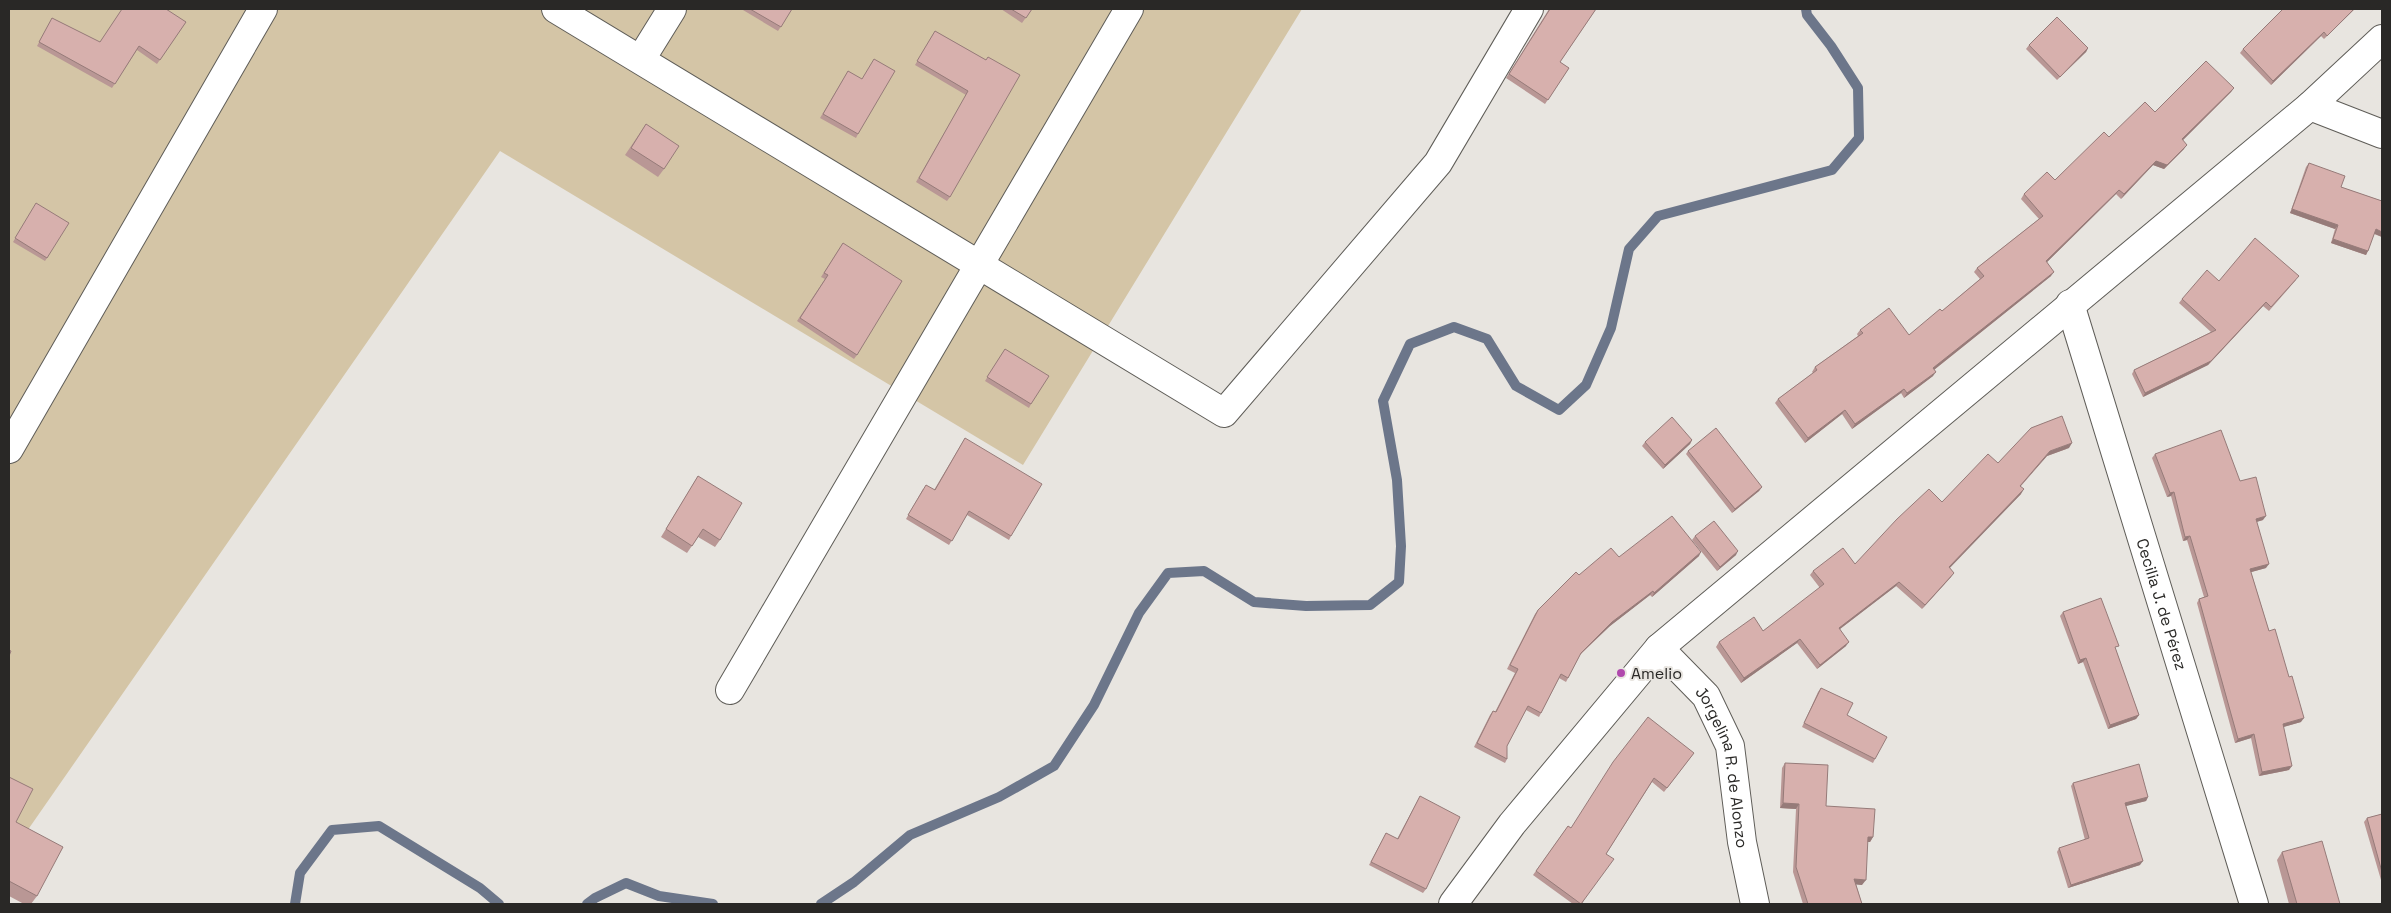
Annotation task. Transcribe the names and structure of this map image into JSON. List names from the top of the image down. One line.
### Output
{"streets":{"street":["Cecilia J. de Pérez","Jorgelina R. de Alonzo"]},"places":["Amelio"]}
